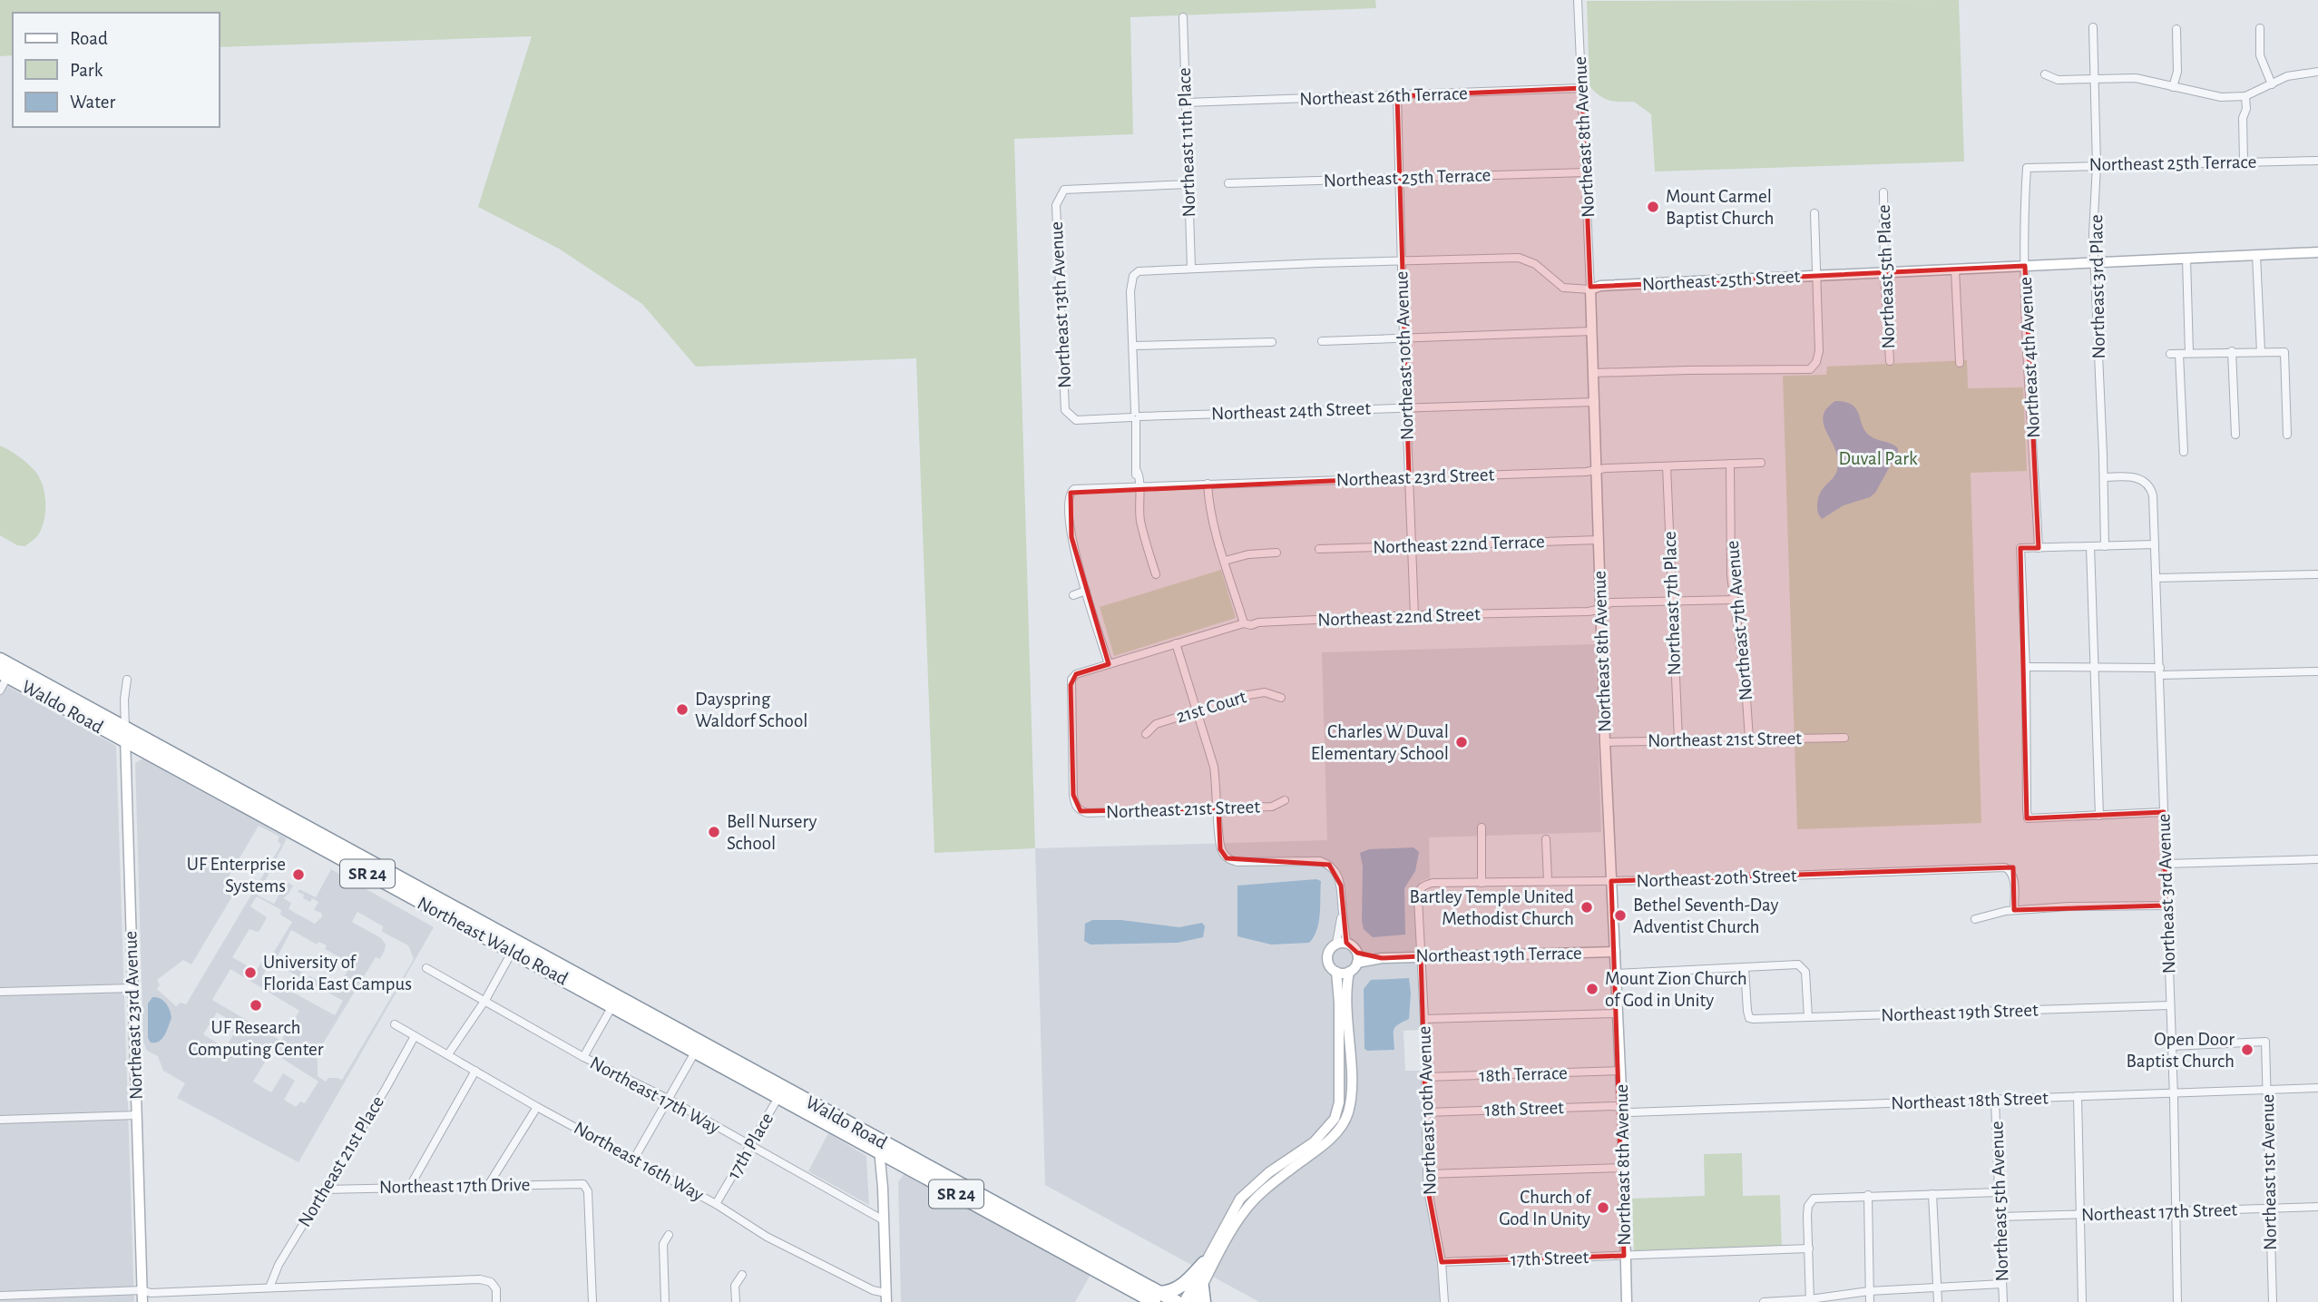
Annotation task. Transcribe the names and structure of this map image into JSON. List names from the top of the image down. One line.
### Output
{"streets":{"highway":["Waldo Road","SR 24","Northeast Waldo Road"],"street":["Northeast 26th Terrace","Northeast 8th Avenue","Northeast 11th Place","Northeast 25th Terrace","Northeast 5th Place","Northeast 25th Street","Northeast 3rd Place","Northeast 13th Avenue","Northeast 10th Avenue","Northeast 4th Avenue","Northeast 24th Street","Northeast 23rd Street","Northeast 22nd Terrace","Northeast 7th Place","Northeast 22nd Street","Northeast 7th Avenue","21st Court","Northeast 21st Street","Northeast 20th Street","Northeast 3rd Avenue","Northeast 19th Terrace","Northeast 19th Street","Northeast 23rd Avenue","18th Terrace","Northeast 17th Way","Northeast 18th Street","18th Street","17th Place","Northeast 21st Place","Northeast 16th Way","Northeast 1st Avenue","Northeast 17th Drive","Northeast 5th Avenue","Northeast 17th Street","17th Street"]},"crossings":[["Northeast 26th Terrace","Northeast 8th Avenue"],["Northeast 26th Terrace","Northeast 11th Place"],["Northeast 26th Terrace","Northeast 10th Avenue"],["Northeast 8th Avenue","Northeast 25th Terrace"],["Northeast 8th Avenue","Northeast 25th Street"],["Northeast 8th Avenue","Northeast 24th Street"],["Northeast 8th Avenue","Northeast 23rd Street"],["Northeast 8th Avenue","Northeast 22nd Terrace"],["Northeast 8th Avenue","Northeast 22nd Street"],["Northeast 8th Avenue","Northeast 21st Street"],["Northeast 8th Avenue","Northeast 20th Street"],["Northeast 8th Avenue","Northeast 19th Terrace"],["Northeast 8th Avenue","18th Terrace"],["Northeast 8th Avenue","Northeast 18th Street"],["Northeast 8th Avenue","18th Street"],["Northeast 8th Avenue","17th Street"],["Northeast 11th Place","Northeast 25th Street"],["Northeast 11th Place","Northeast 13th Avenue"],["Northeast 25th Terrace","Northeast 3rd Place"],["Northeast 25th Terrace","Northeast 10th Avenue"],["Northeast 25th Terrace","Northeast 4th Avenue"],["Northeast 5th Place","Northeast 25th Street"],["Northeast 25th Street","Northeast 3rd Place"],["Northeast 25th Street","Northeast 10th Avenue"],["Northeast 25th Street","Northeast 4th Avenue"],["Northeast 3rd Place","Northeast 3rd Avenue"],["Northeast 13th Avenue","Northeast 24th Street"],["Northeast 10th Avenue","Northeast 24th Street"],["Northeast 10th Avenue","Northeast 23rd Street"],["Northeast 10th Avenue","Northeast 22nd Terrace"],["Northeast 10th Avenue","Northeast 22nd Street"],["Northeast 10th Avenue","Northeast 20th Street"],["Northeast 10th Avenue","Northeast 19th Terrace"],["Northeast 10th Avenue","18th Terrace"],["Northeast 10th Avenue","18th Street"],["Northeast 10th Avenue","17th Street"],["Northeast 23rd Street","Northeast 7th Place"],["Northeast 23rd Street","Northeast 7th Avenue"],["Northeast 7th Place","Northeast 22nd Street"],["Northeast 7th Place","Northeast 21st Street"],["Northeast 22nd Street","Northeast 7th Avenue"],["Northeast 22nd Street","Northeast 21st Street"],["Northeast 7th Avenue","Northeast 21st Street"],["Waldo Road","Northeast Waldo Road"],["Waldo Road","Northeast 23rd Avenue"],["Waldo Road","17th Place"],["Northeast 3rd Avenue","Northeast 19th Street"],["Northeast 3rd Avenue","Northeast 18th Street"],["Northeast 3rd Avenue","Northeast 1st Avenue"],["Northeast 3rd Avenue","Northeast 17th Street"],["Northeast Waldo Road","Northeast 23rd Avenue"],["Northeast 17th Way","17th Place"],["Northeast 18th Street","18th Street"],["Northeast 18th Street","Northeast 1st Avenue"],["Northeast 18th Street","Northeast 5th Avenue"],["17th Place","Northeast 16th Way"],["Northeast 21st Place","Northeast 16th Way"],["Northeast 21st Place","Northeast 17th Drive"],["Northeast 1st Avenue","Northeast 17th Street"],["Northeast 5th Avenue","Northeast 17th Street"]],"parks":["Duval Park"],"places":["Mount Carmel Baptist Church","Dayspring Waldorf School","Charles W Duval Elementary School","Bell Nursery School","UF Enterprise Systems","Bartley Temple United Methodist Church","Bethel Seventh-Day Adventist Church","University of Florida East Campus","Mount Zion Church of God in Unity","UF Research Computing Center","Open Door Baptist Church","Church of God In Unity"],"legend":["Road","Park","Water"]}
